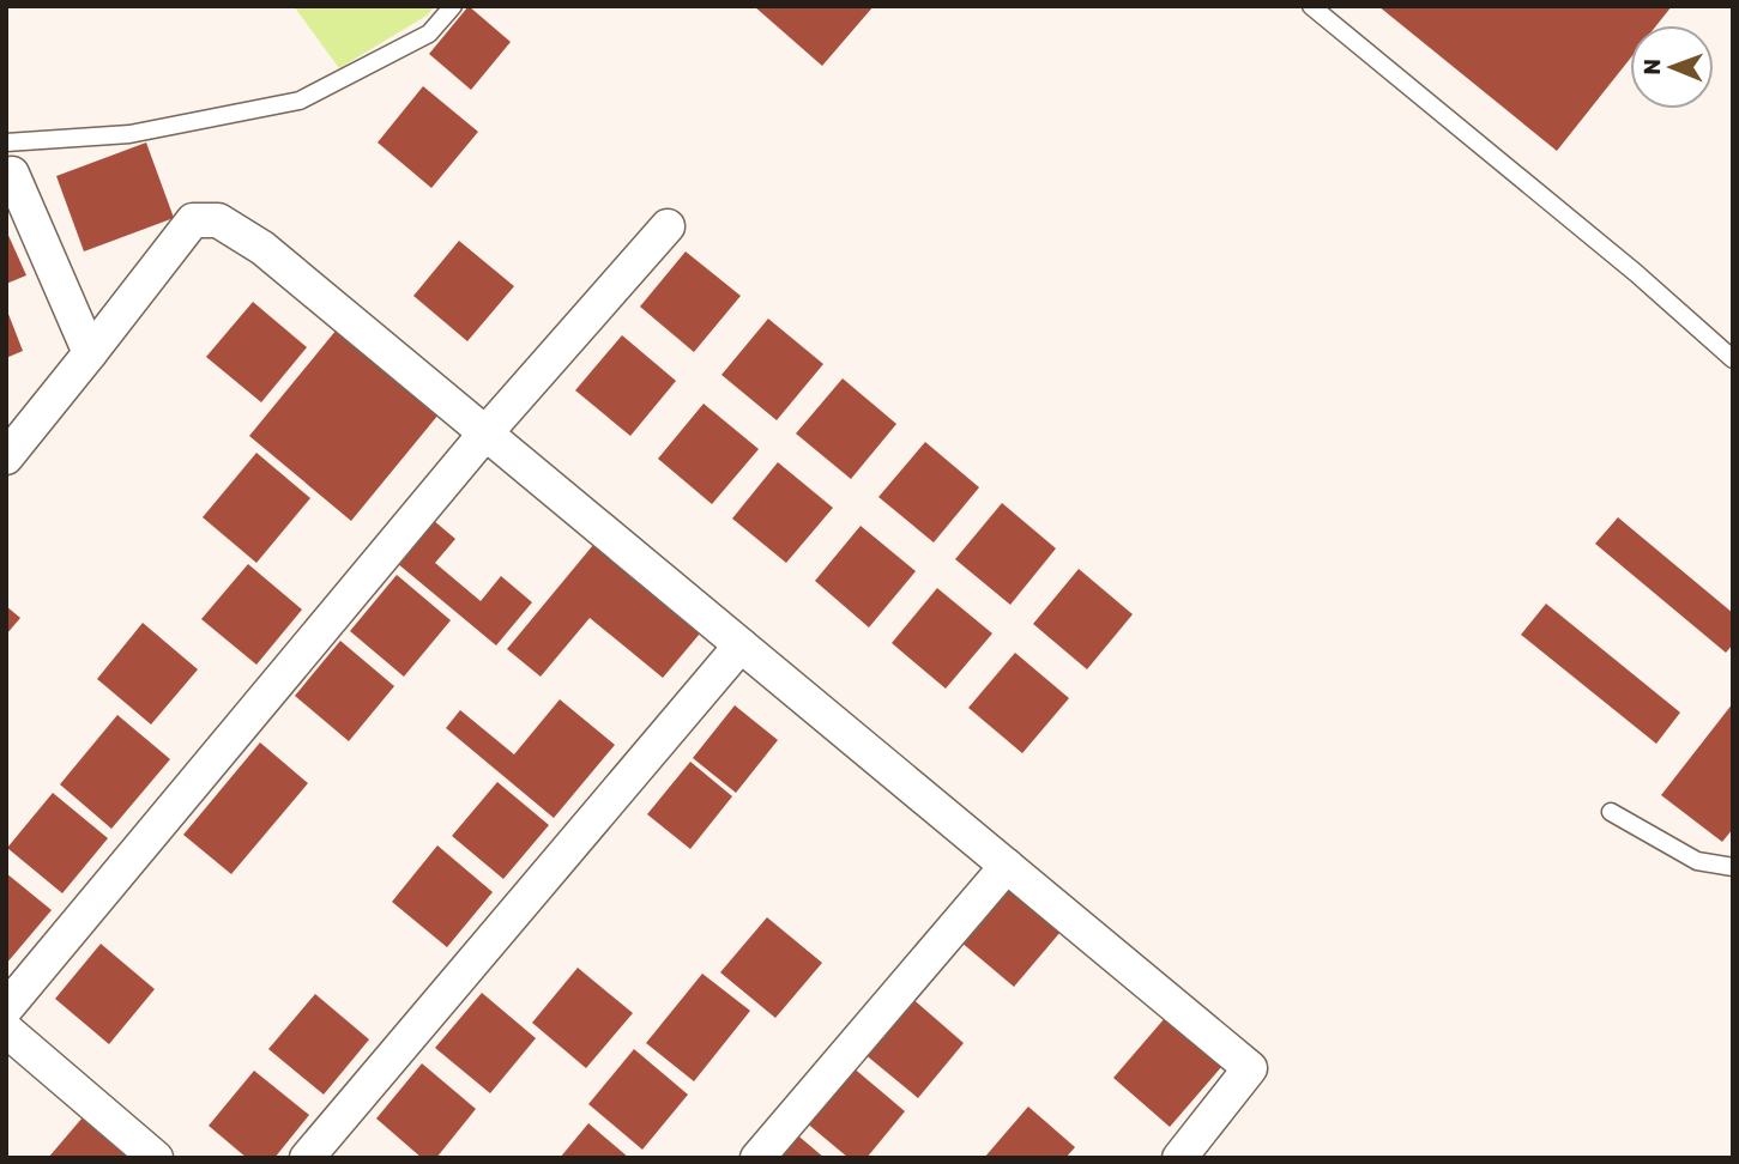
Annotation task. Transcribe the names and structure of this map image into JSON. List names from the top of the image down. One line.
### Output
{"north":"left"}
